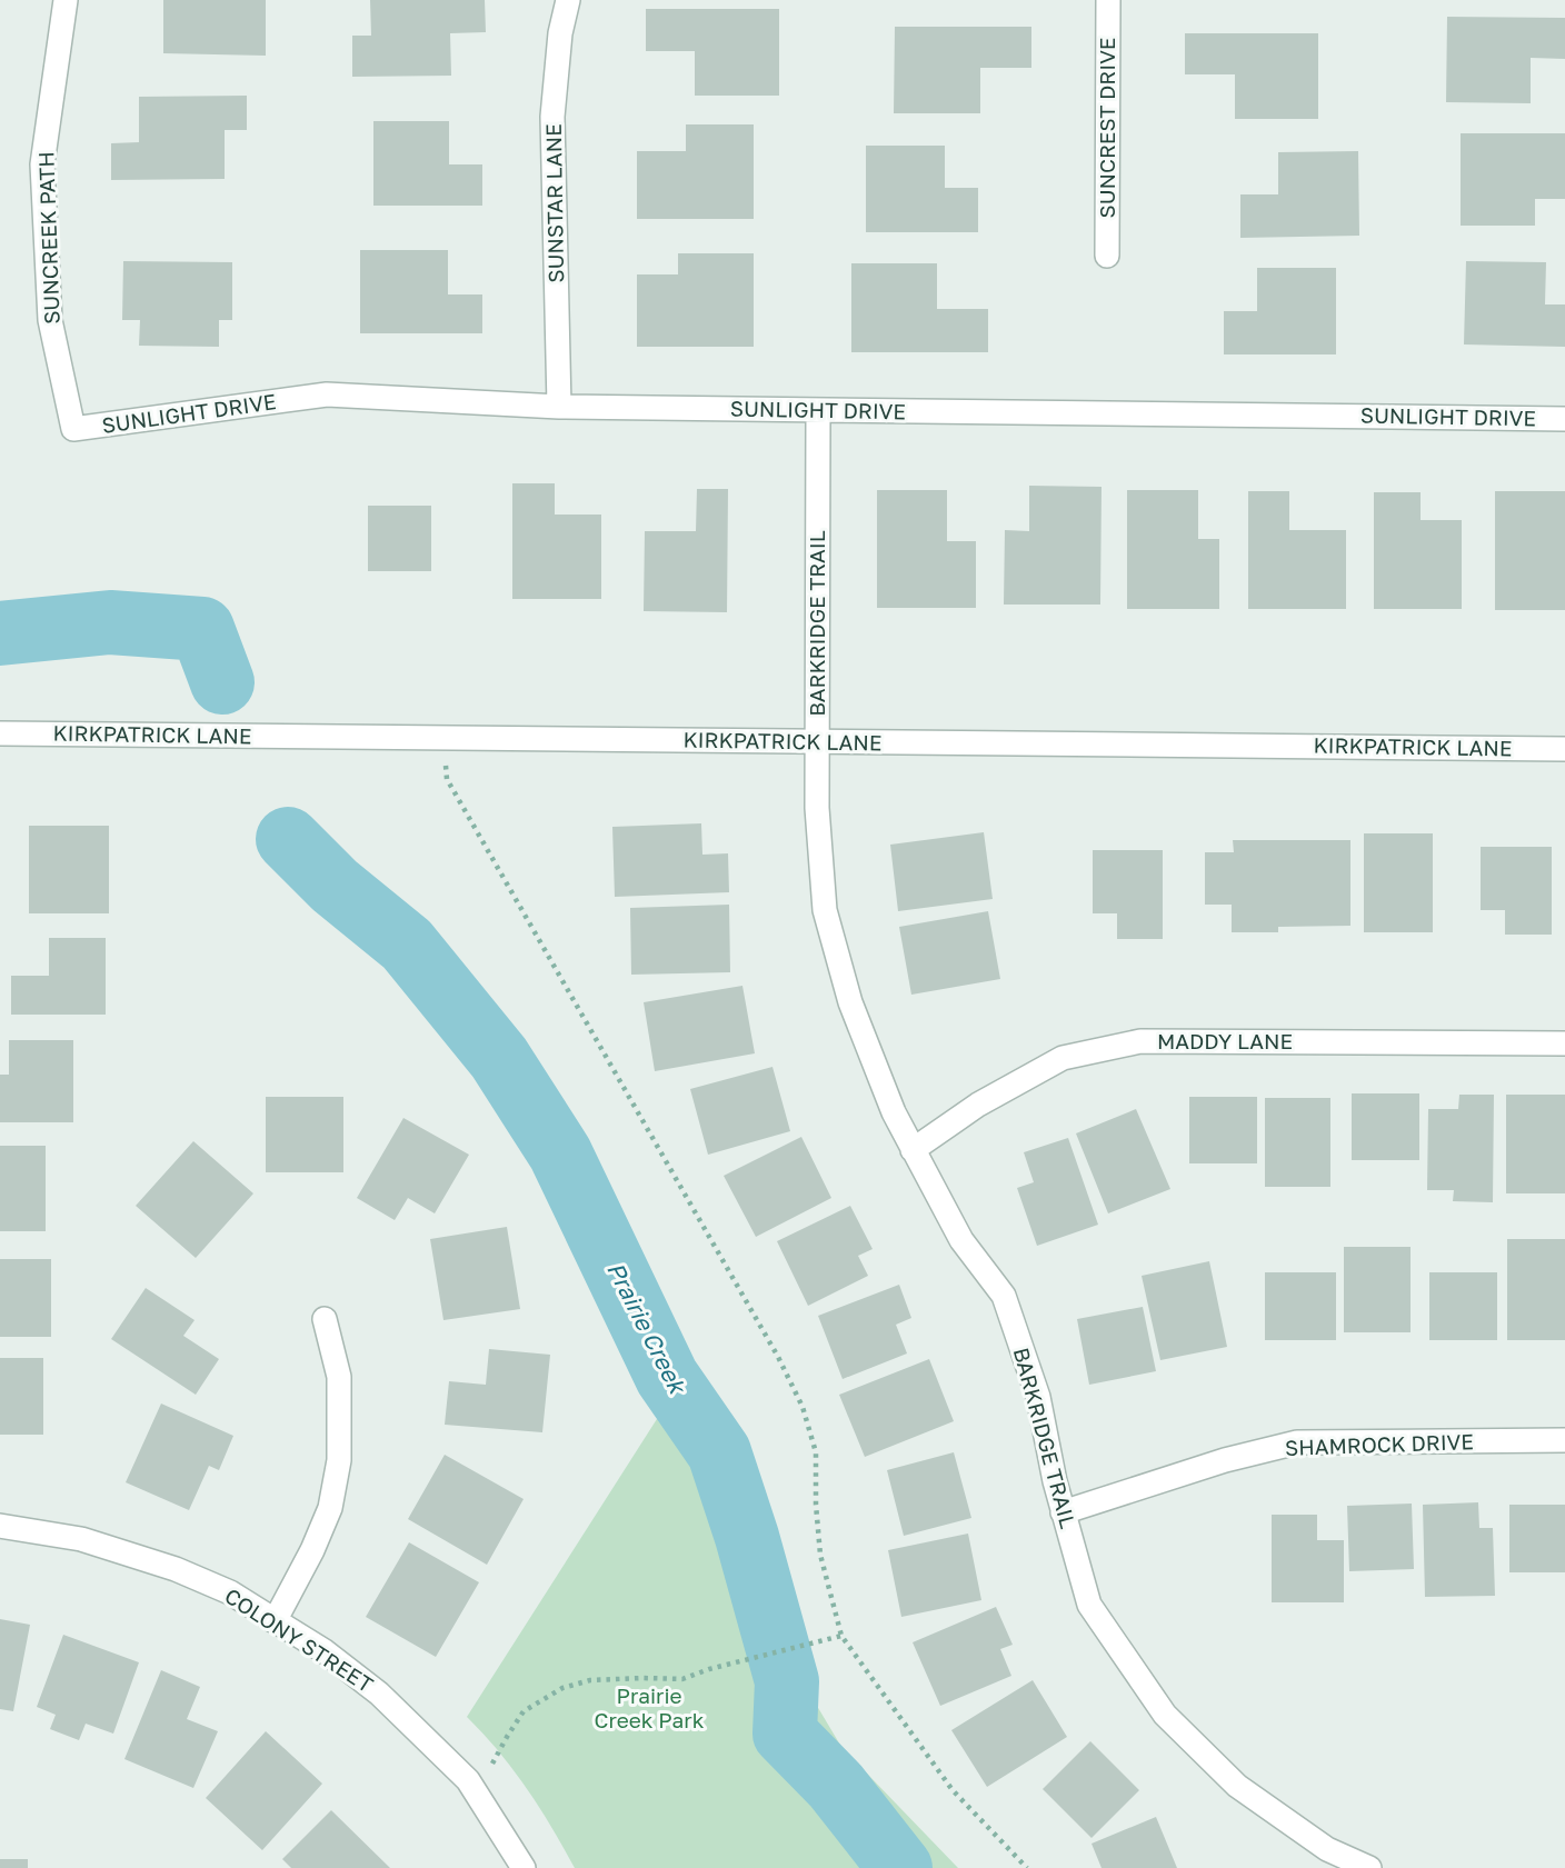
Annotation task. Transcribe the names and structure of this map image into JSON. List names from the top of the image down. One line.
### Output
{"streets":{"street":["SUNCREST DRIVE","SUNSTAR LANE","SUNCREEK PATH","SUNLIGHT DRIVE","BARKRIDGE TRAIL","KIRKPATRICK LANE","MADDY LANE","SHAMROCK DRIVE","COLONY STREET"]},"crossings":[["SUNSTAR LANE","SUNLIGHT DRIVE"],["SUNCREEK PATH","SUNLIGHT DRIVE"],["SUNLIGHT DRIVE","BARKRIDGE TRAIL"],["BARKRIDGE TRAIL","KIRKPATRICK LANE"],["BARKRIDGE TRAIL","MADDY LANE"],["BARKRIDGE TRAIL","SHAMROCK DRIVE"]],"water":["Prairie Creek"],"parks":["Prairie Creek Park"]}
